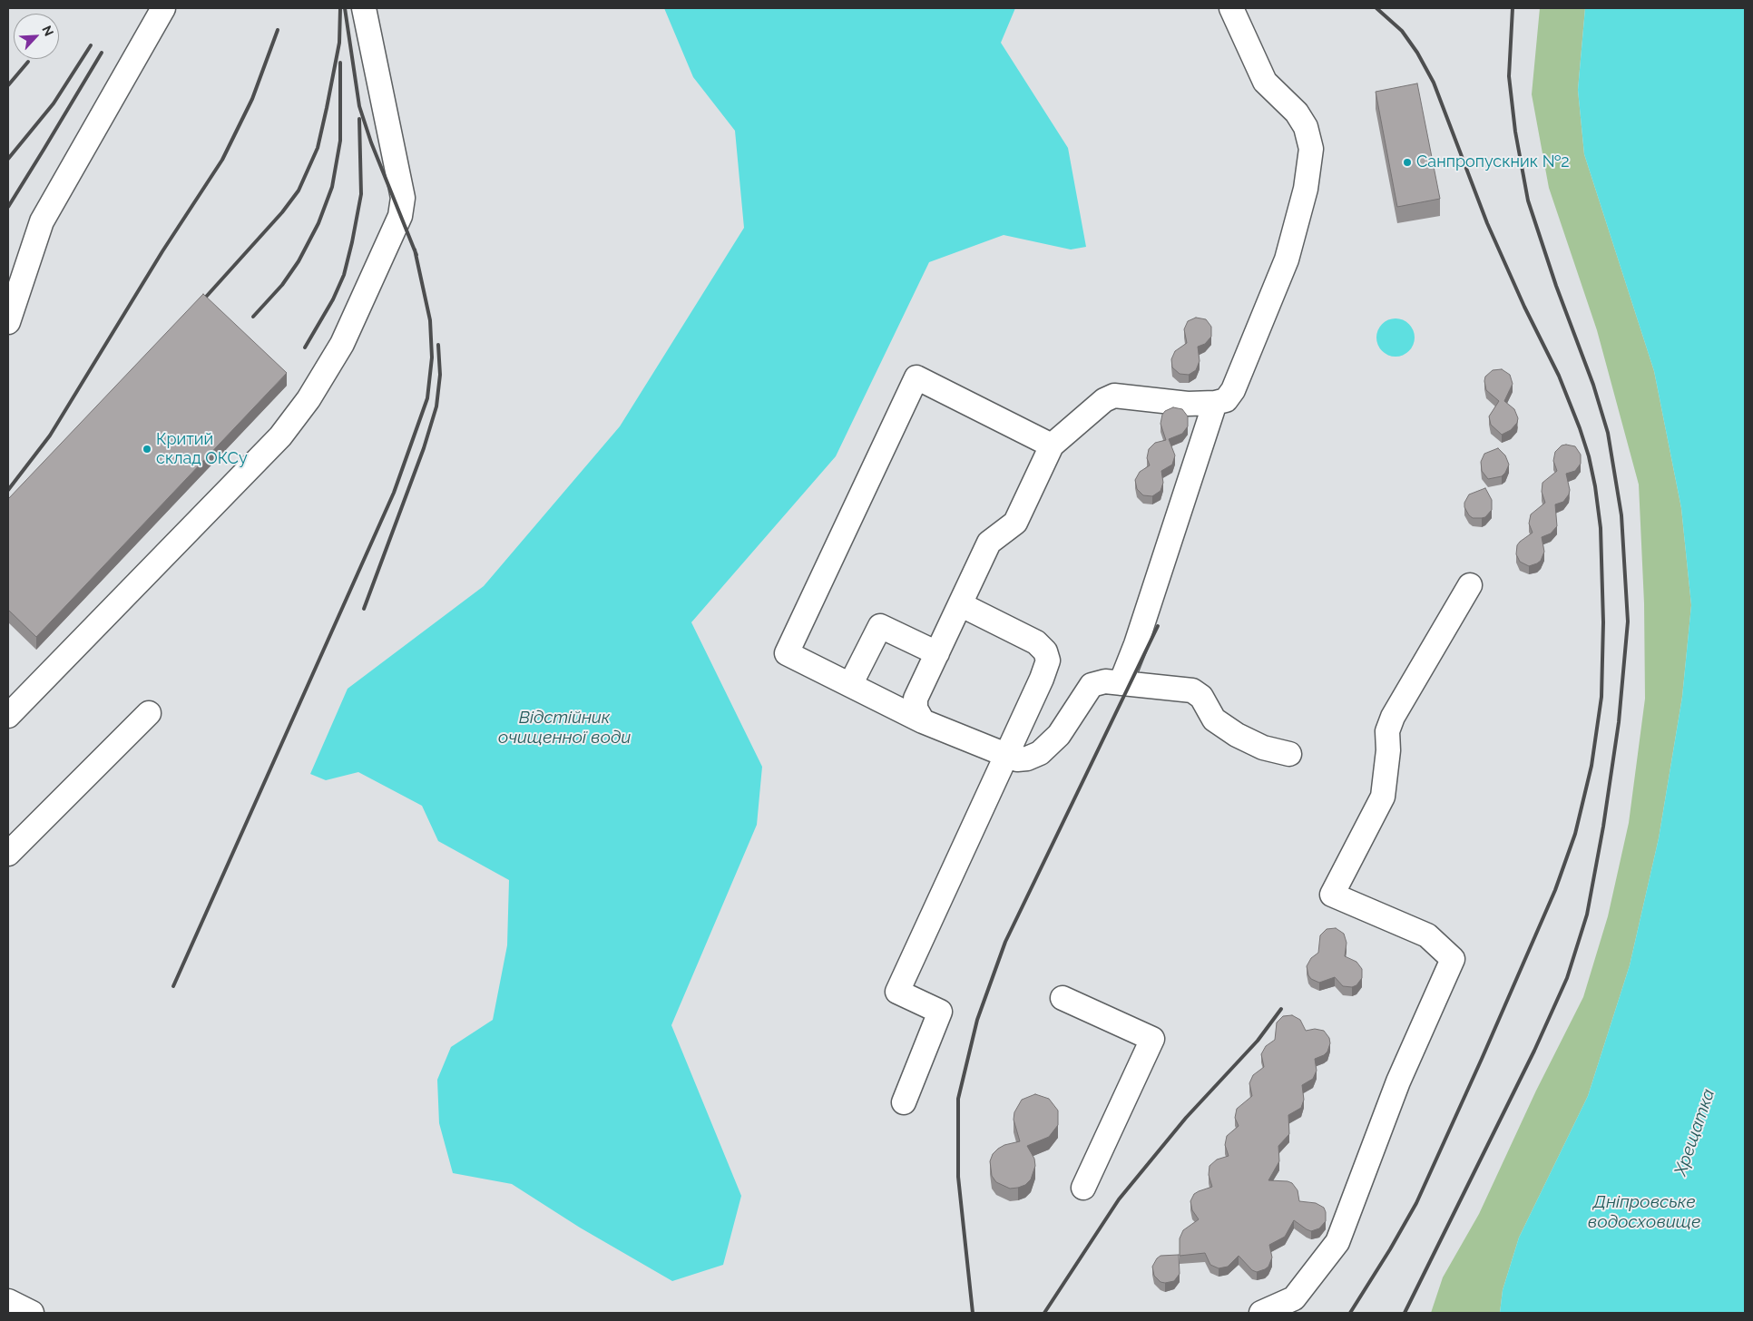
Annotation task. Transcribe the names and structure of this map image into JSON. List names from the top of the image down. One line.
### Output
{"water":["Відстійник очищенної води","Хрещатка","Дніпровське водосховище"],"places":["Санпропускник №2","Критий склад ОКСу"],"north":"top right"}
